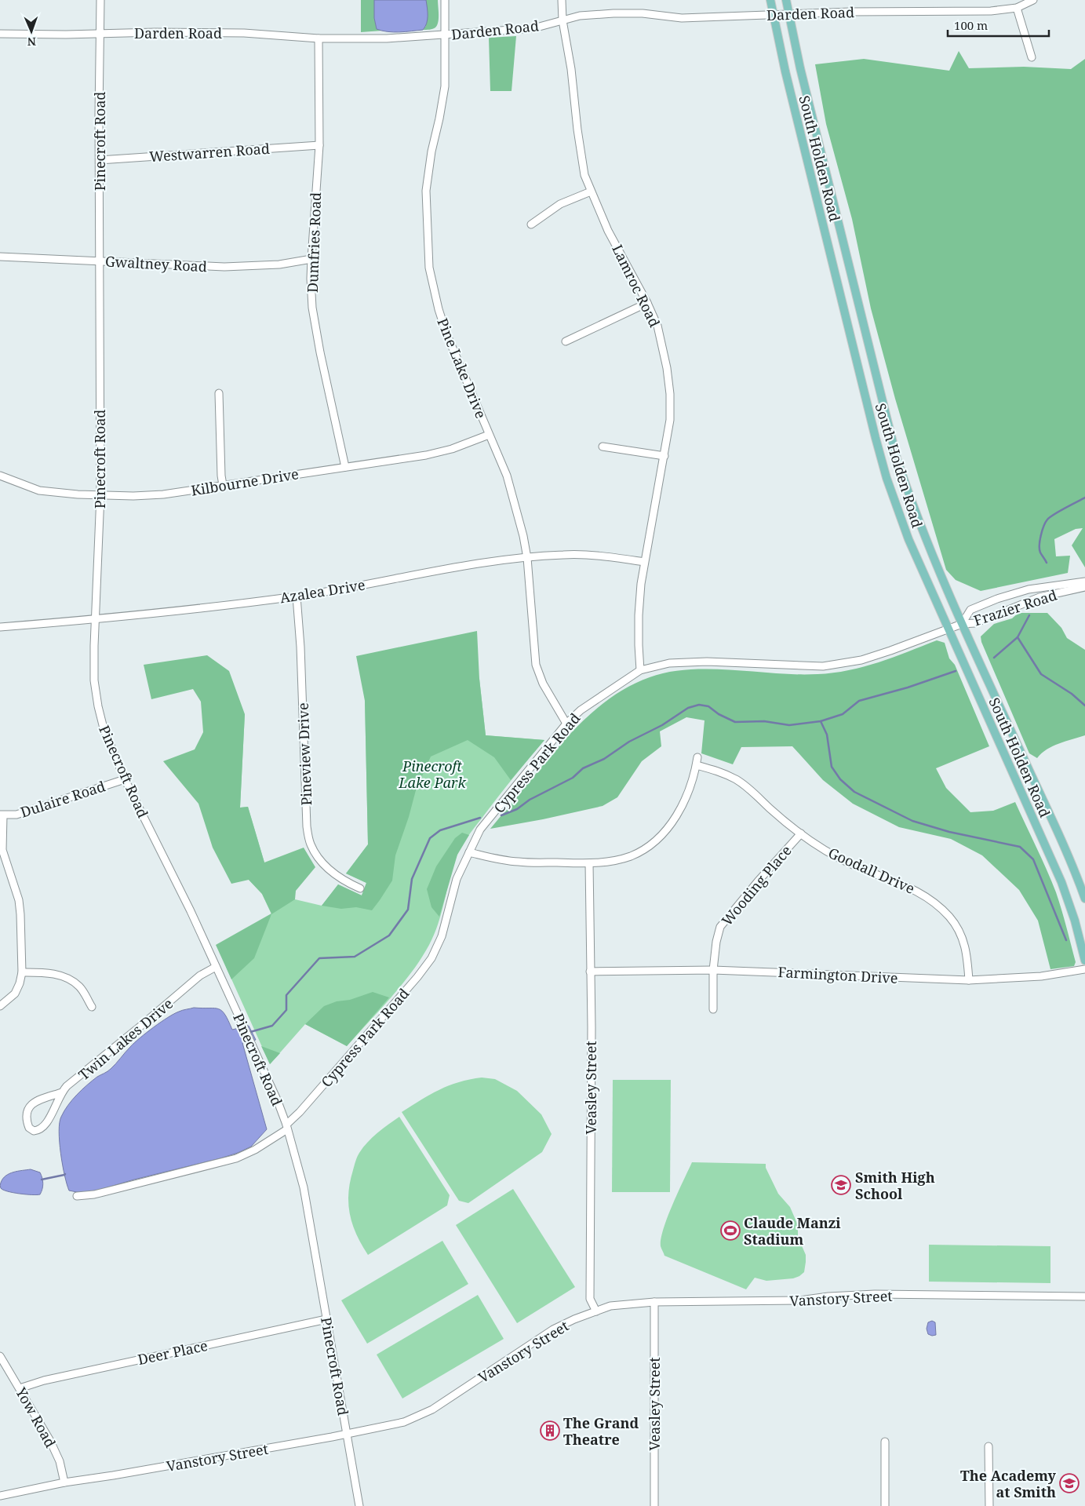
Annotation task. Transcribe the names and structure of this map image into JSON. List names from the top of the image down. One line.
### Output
{"streets":{"main road":["South Holden Road"],"street":["Darden Road","Pinecroft Road","Westwarren Road","Dumfries Road","Gwaltney Road","Lamroc Road","Pine Lake Drive","Kilbourne Drive","Azalea Drive","Frazier Road","Pineview Drive","Cypress Park Road","Dulaire Road","Goodall Drive","Wooding Place","Farmington Drive","Twin Lakes Drive","Veasley Street","Vanstory Street","Deer Place","Yow Road"]},"crossings":[["Darden Road","Pinecroft Road"],["Darden Road","South Holden Road"],["Darden Road","Dumfries Road"],["Darden Road","Lamroc Road"],["Darden Road","Pine Lake Drive"],["Pinecroft Road","Westwarren Road"],["Pinecroft Road","Gwaltney Road"],["Pinecroft Road","Kilbourne Drive"],["Pinecroft Road","Azalea Drive"],["Pinecroft Road","Cypress Park Road"],["Pinecroft Road","Dulaire Road"],["Pinecroft Road","Twin Lakes Drive"],["Pinecroft Road","Vanstory Street"],["Pinecroft Road","Deer Place"],["Westwarren Road","Dumfries Road"],["South Holden Road","Frazier Road"],["South Holden Road","Cypress Park Road"],["Dumfries Road","Gwaltney Road"],["Dumfries Road","Kilbourne Drive"],["Lamroc Road","Azalea Drive"],["Lamroc Road","Cypress Park Road"],["Pine Lake Drive","Kilbourne Drive"],["Pine Lake Drive","Azalea Drive"],["Pine Lake Drive","Cypress Park Road"],["Azalea Drive","Pineview Drive"],["Frazier Road","Cypress Park Road"],["Goodall Drive","Wooding Place"],["Goodall Drive","Farmington Drive"],["Wooding Place","Farmington Drive"],["Farmington Drive","Veasley Street"],["Veasley Street","Vanstory Street"],["Vanstory Street","Yow Road"],["Deer Place","Yow Road"]],"parks":["Pinecroft Lake Park"],"places":{"school or university":["Smith High School","The Academy at Smith"],"sports":["Claude Manzi Stadium"],"building":["The Grand Theatre"]},"scale_bar":"100 m","north":"bottom"}
